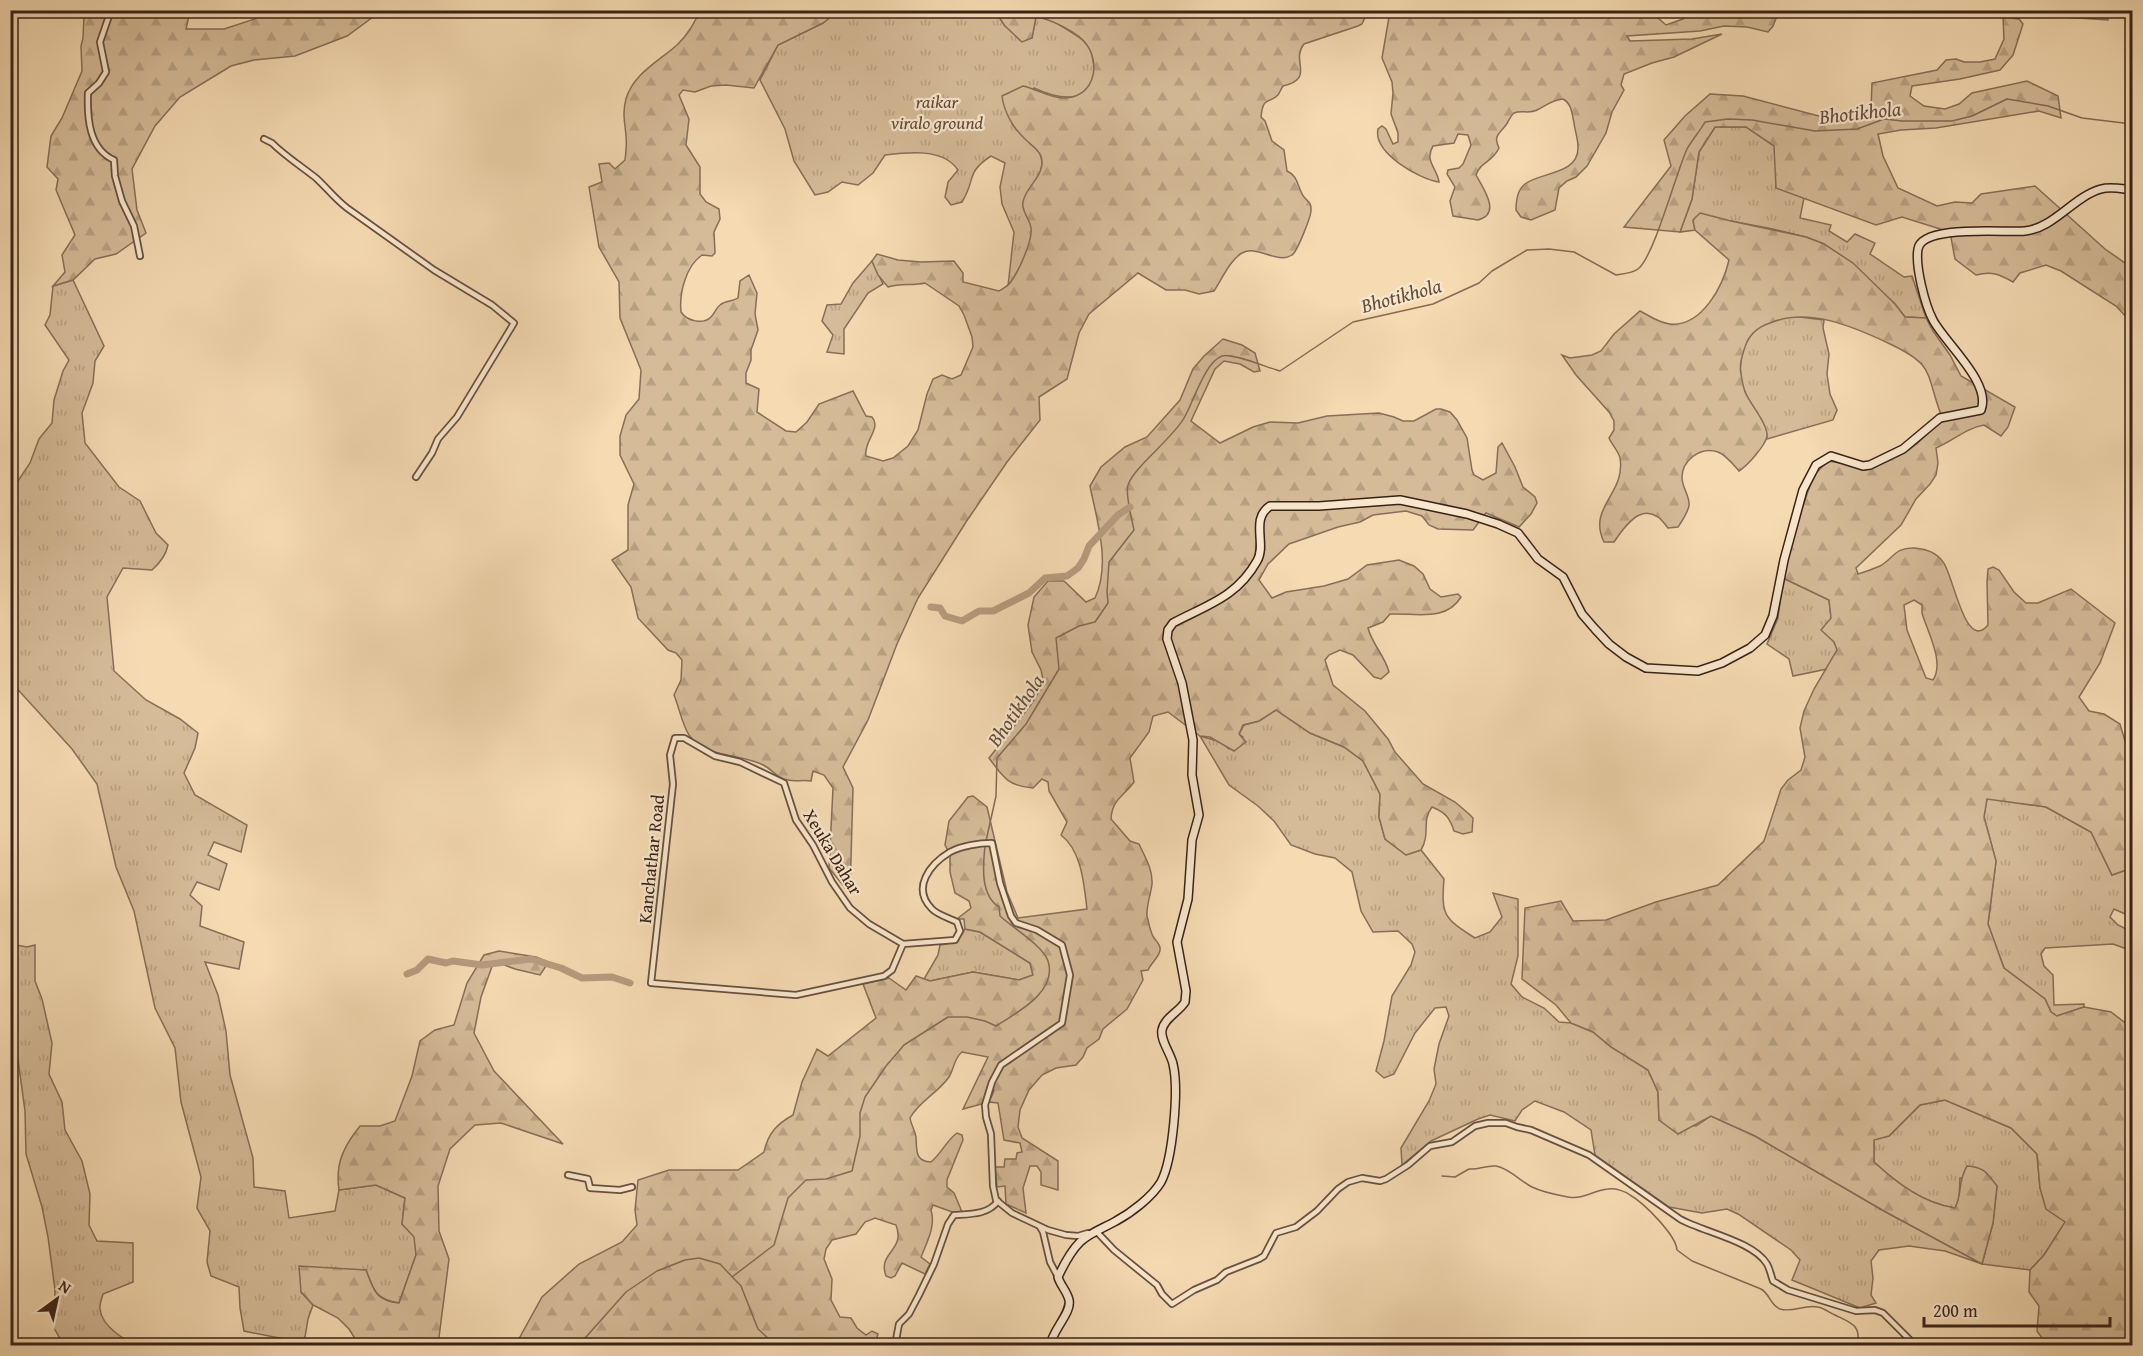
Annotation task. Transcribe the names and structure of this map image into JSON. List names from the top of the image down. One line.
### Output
{"streets":{"street":["Xeuka Dahar","Kanchathar Road"]},"crossings":[["Xeuka Dahar","Kanchathar Road"]],"water":["Bhotikhola"],"parks":["raikar viralo ground"],"scale_bar":"200 m","north":"top right"}
